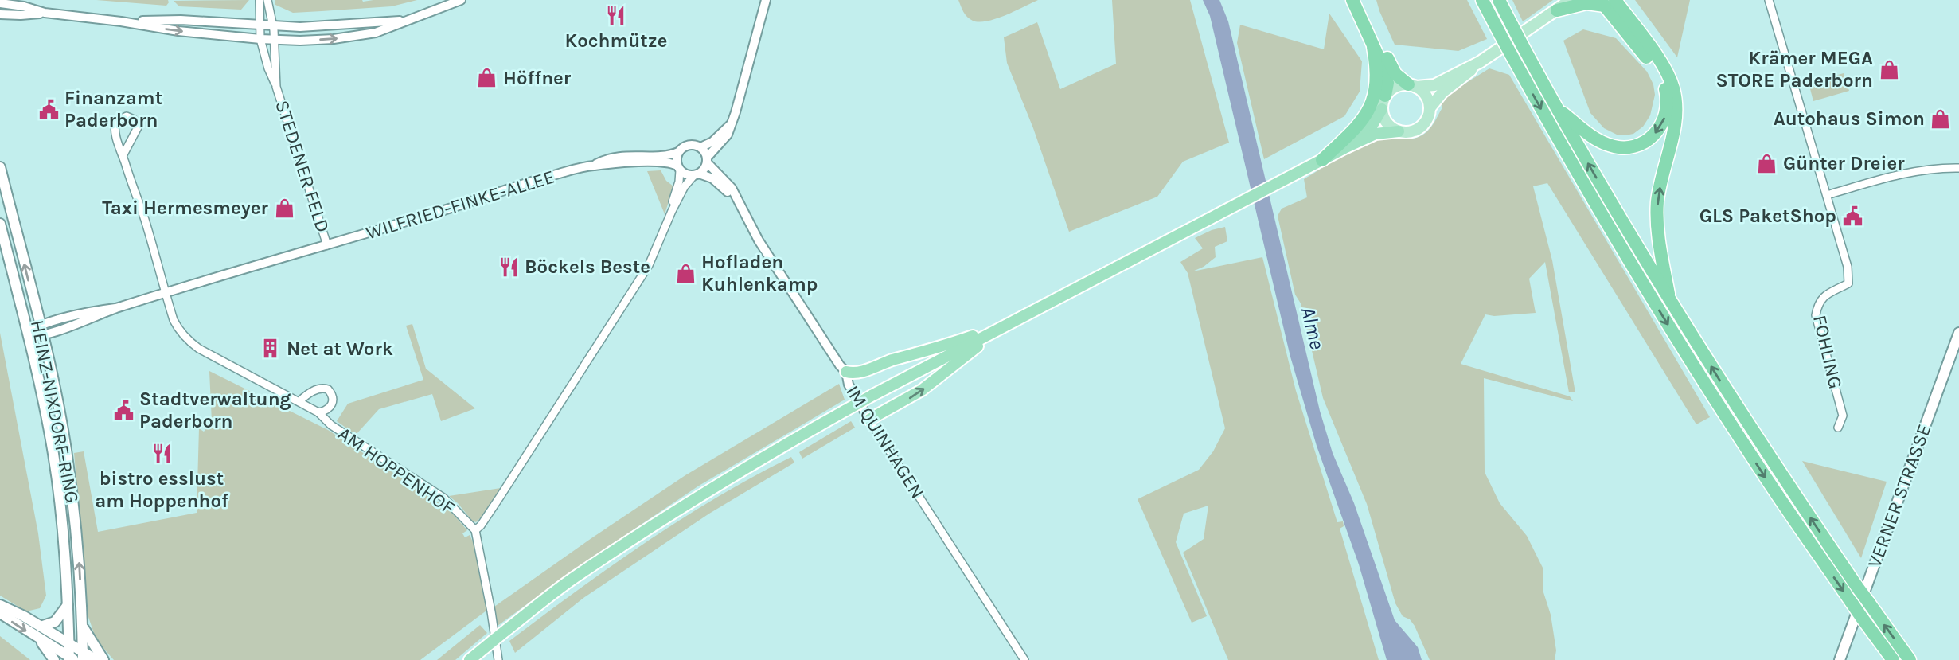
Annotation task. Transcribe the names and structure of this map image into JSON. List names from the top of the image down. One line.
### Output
{"streets":{"main road":["HEINZ-NIXDORF-RING","VERNER STRASSE"],"street":["STEDENER FELD","WILFRIED-FINKE-ALLEE","FOHLING","IM QUINHAGEN","AM HOPPENHOF"]},"crossings":[["STEDENER FELD","WILFRIED-FINKE-ALLEE"],["STEDENER FELD","HEINZ-NIXDORF-RING"],["STEDENER FELD","AM HOPPENHOF"],["WILFRIED-FINKE-ALLEE","IM QUINHAGEN"]],"water":["Alme"],"places":{"restaurant":["Kochmütze","Böckels Beste","bistro esslust am Hoppenhof"],"shop":["Krämer MEGA STORE Paderborn","Höffner","Autohaus Simon","Günter Dreier","Taxi Hermesmeyer","Hofladen Kuhlenkamp"],"public building":["Finanzamt Paderborn","GLS PaketShop","Stadtverwaltung Paderborn"],"building":["Net at Work"]}}
